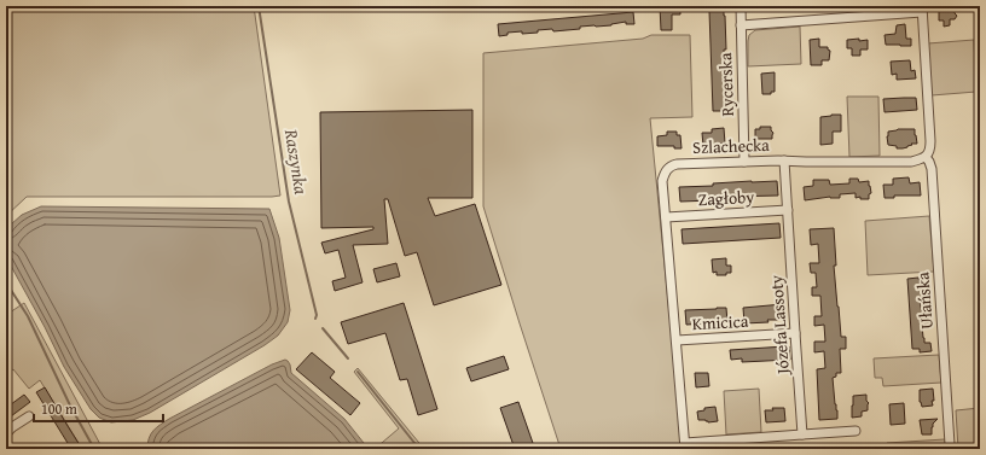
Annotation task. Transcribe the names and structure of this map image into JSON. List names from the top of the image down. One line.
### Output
{"streets":{"street":["Rycerska","Szlachecka","Zagłoby","Ułańska","Kmicica","Józefa Lassoty"]},"crossings":[["Rycerska","Szlachecka"],["Szlachecka","Zagłoby"],["Szlachecka","Ułańska"],["Szlachecka","Kmicica"],["Szlachecka","Józefa Lassoty"],["Zagłoby","Józefa Lassoty"],["Kmicica","Józefa Lassoty"]],"water":["Raszynka"],"scale_bar":"100 m"}
